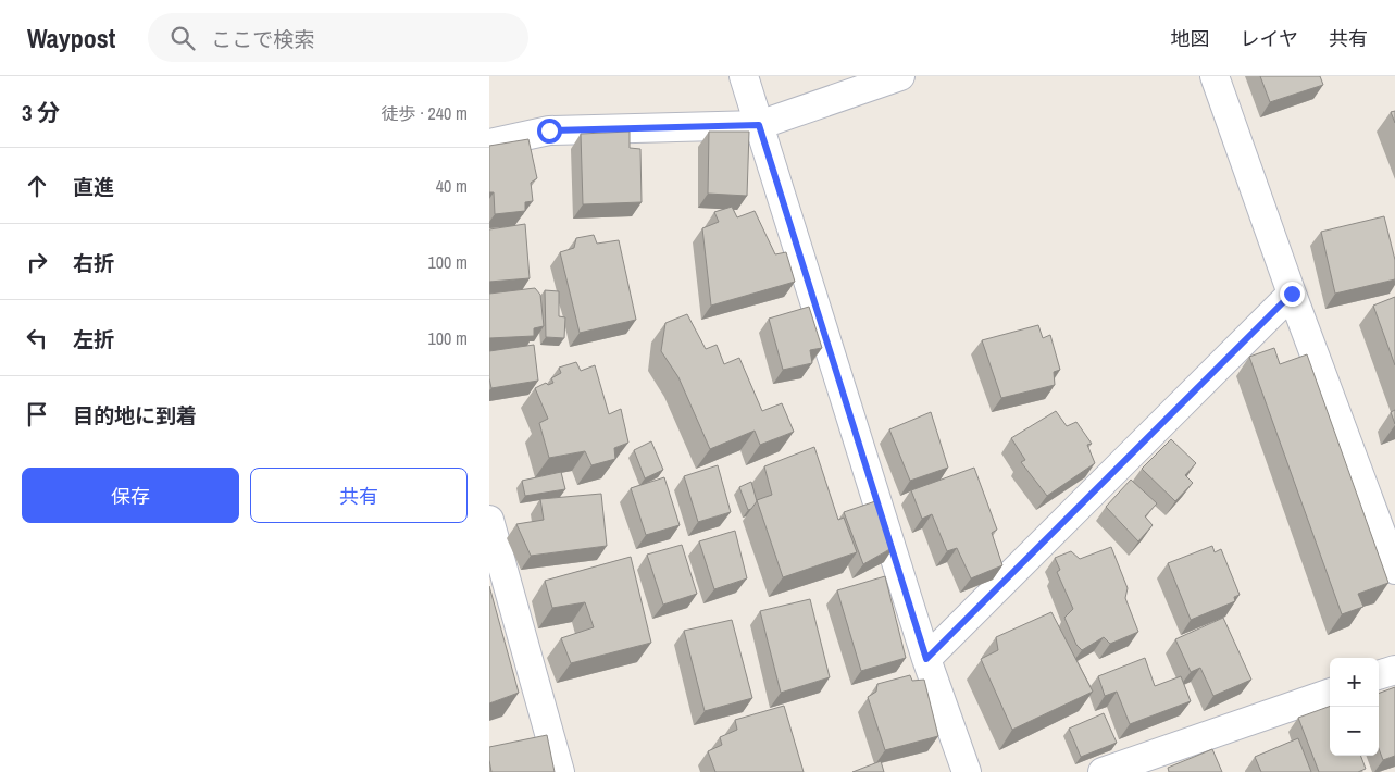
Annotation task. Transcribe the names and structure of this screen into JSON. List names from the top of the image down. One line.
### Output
{"page":{"header":"Waypost","search":"ここで検索","nav":["地図","レイヤ","共有"],"heading":["3 分","徒歩 · 240 m"],"list":[["直進","40 m"],["右折","100 m"],["左折","100 m"],"目的地に到着"],"buttons":["保存","共有"],"map_buttons":["+","−"]}}
